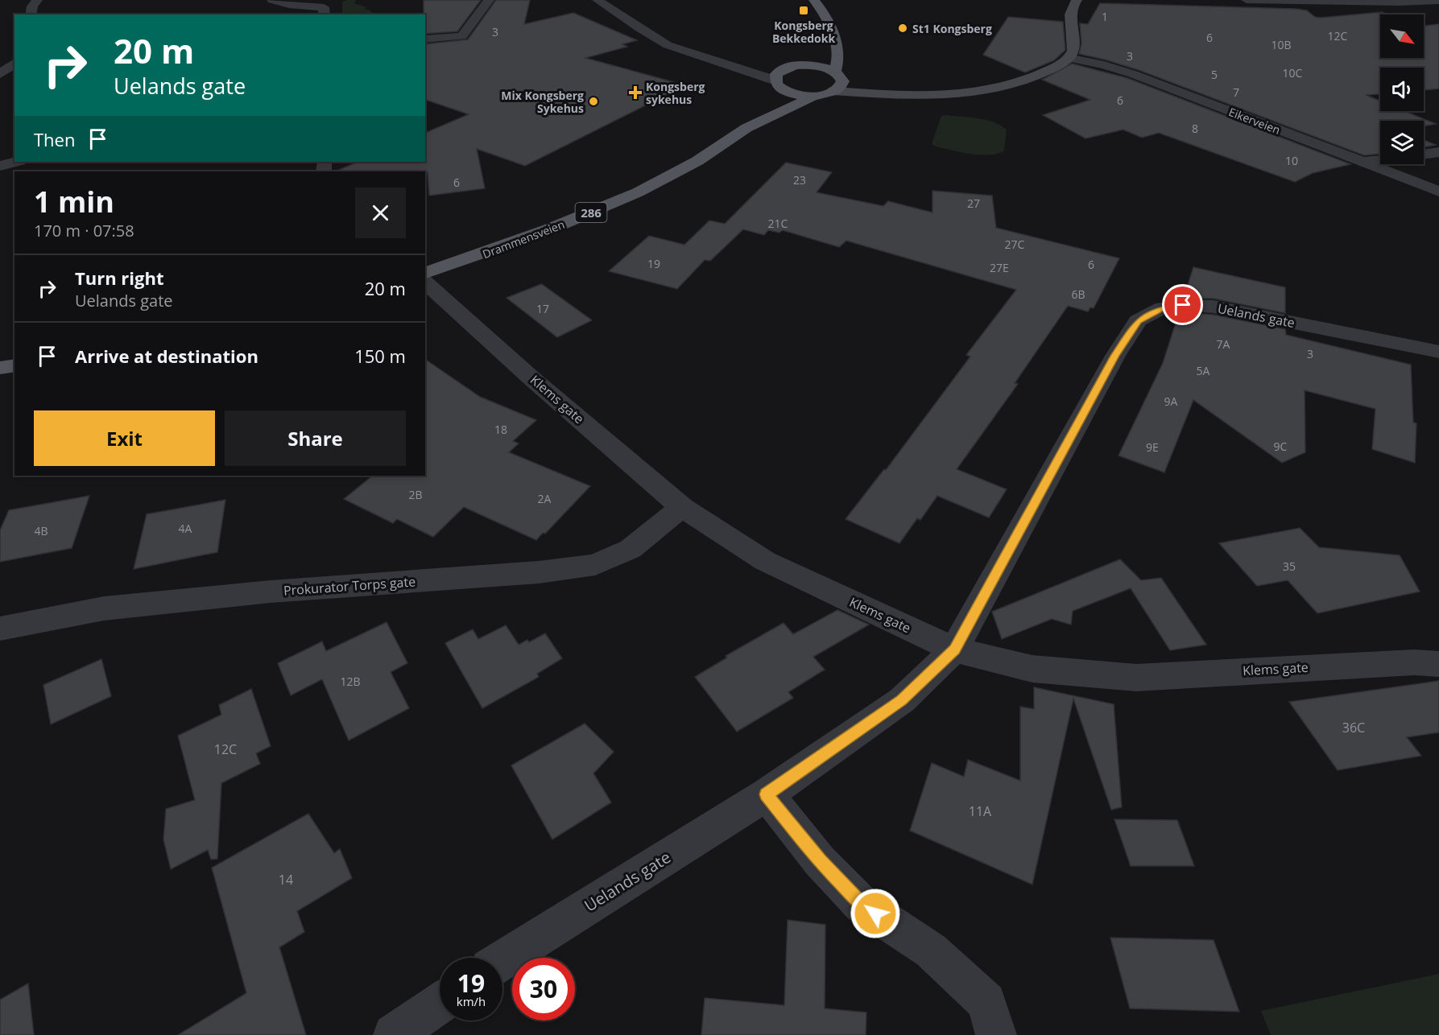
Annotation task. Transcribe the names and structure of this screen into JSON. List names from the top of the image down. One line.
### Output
{"streets":{"main road":["286","Drammensveien"],"street":["Eikerveien","Uelands gate","Klems gate","Prokurator Torps gate"]},"crossings":[["286","Drammensveien"],["Uelands gate","Klems gate"],["Klems gate","Prokurator Torps gate"]],"places":{"transit":["Kongsberg Bekkedokk"],"other":["St1 Kongsberg","Mix Kongsberg Sykehus"],"health":["Kongsberg sykehus"]},"house_numbers":["1","3","12C","6","10B","3","10C","5","7","6","8","10","23","6","27","21C","27C","19","6","27E","6B","17","7A","3","5A","9A","18","9C","9E","2B","2A","4A","4B","35","12B","36C","12C","11A","14"],"north":"bottom right","page":{"turn":["20 m","Uelands gate"],"then":"Then","heading":["1 min","170 m · 07:58"],"list":[{"name":"Turn right","note":"Uelands gate","value":"20 m"},{"name":"Arrive at destination","value":"150 m"}],"buttons":["Exit","Share"],"speed":"19 km/h","limit":"30"}}
